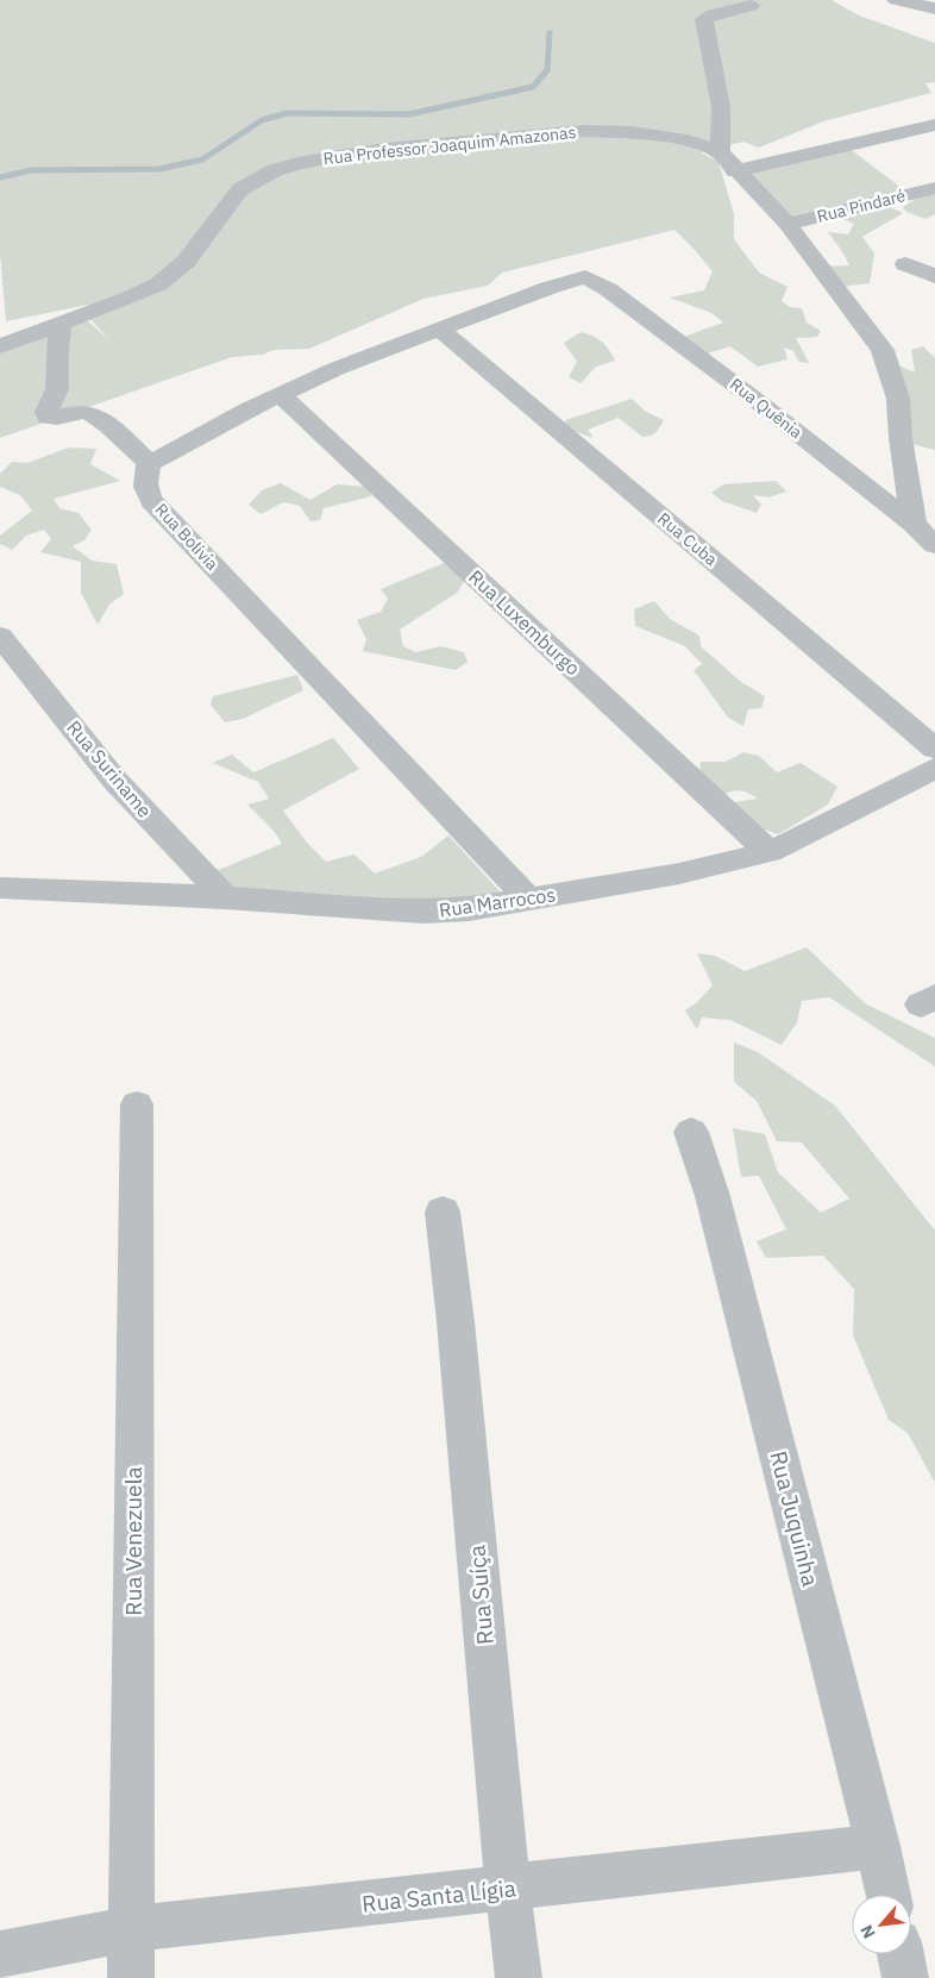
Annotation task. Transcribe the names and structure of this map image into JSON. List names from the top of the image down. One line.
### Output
{"streets":{"street":["Rua Professor Joaquim Amazonas","Rua Pindaré","Rua Quênia","Rua Bolívia","Rua Cuba","Rua Luxemburgo","Rua Suriname","Rua Marrocos","Rua Juquinha","Rua Venezuela","Rua Suíça","Rua Santa Lígia"]},"crossings":[["Rua Quênia","Rua Cuba"],["Rua Bolívia","Rua Marrocos"],["Rua Luxemburgo","Rua Marrocos"],["Rua Suriname","Rua Marrocos"],["Rua Juquinha","Rua Santa Lígia"],["Rua Venezuela","Rua Santa Lígia"],["Rua Suíça","Rua Santa Lígia"]],"north":"bottom left"}
